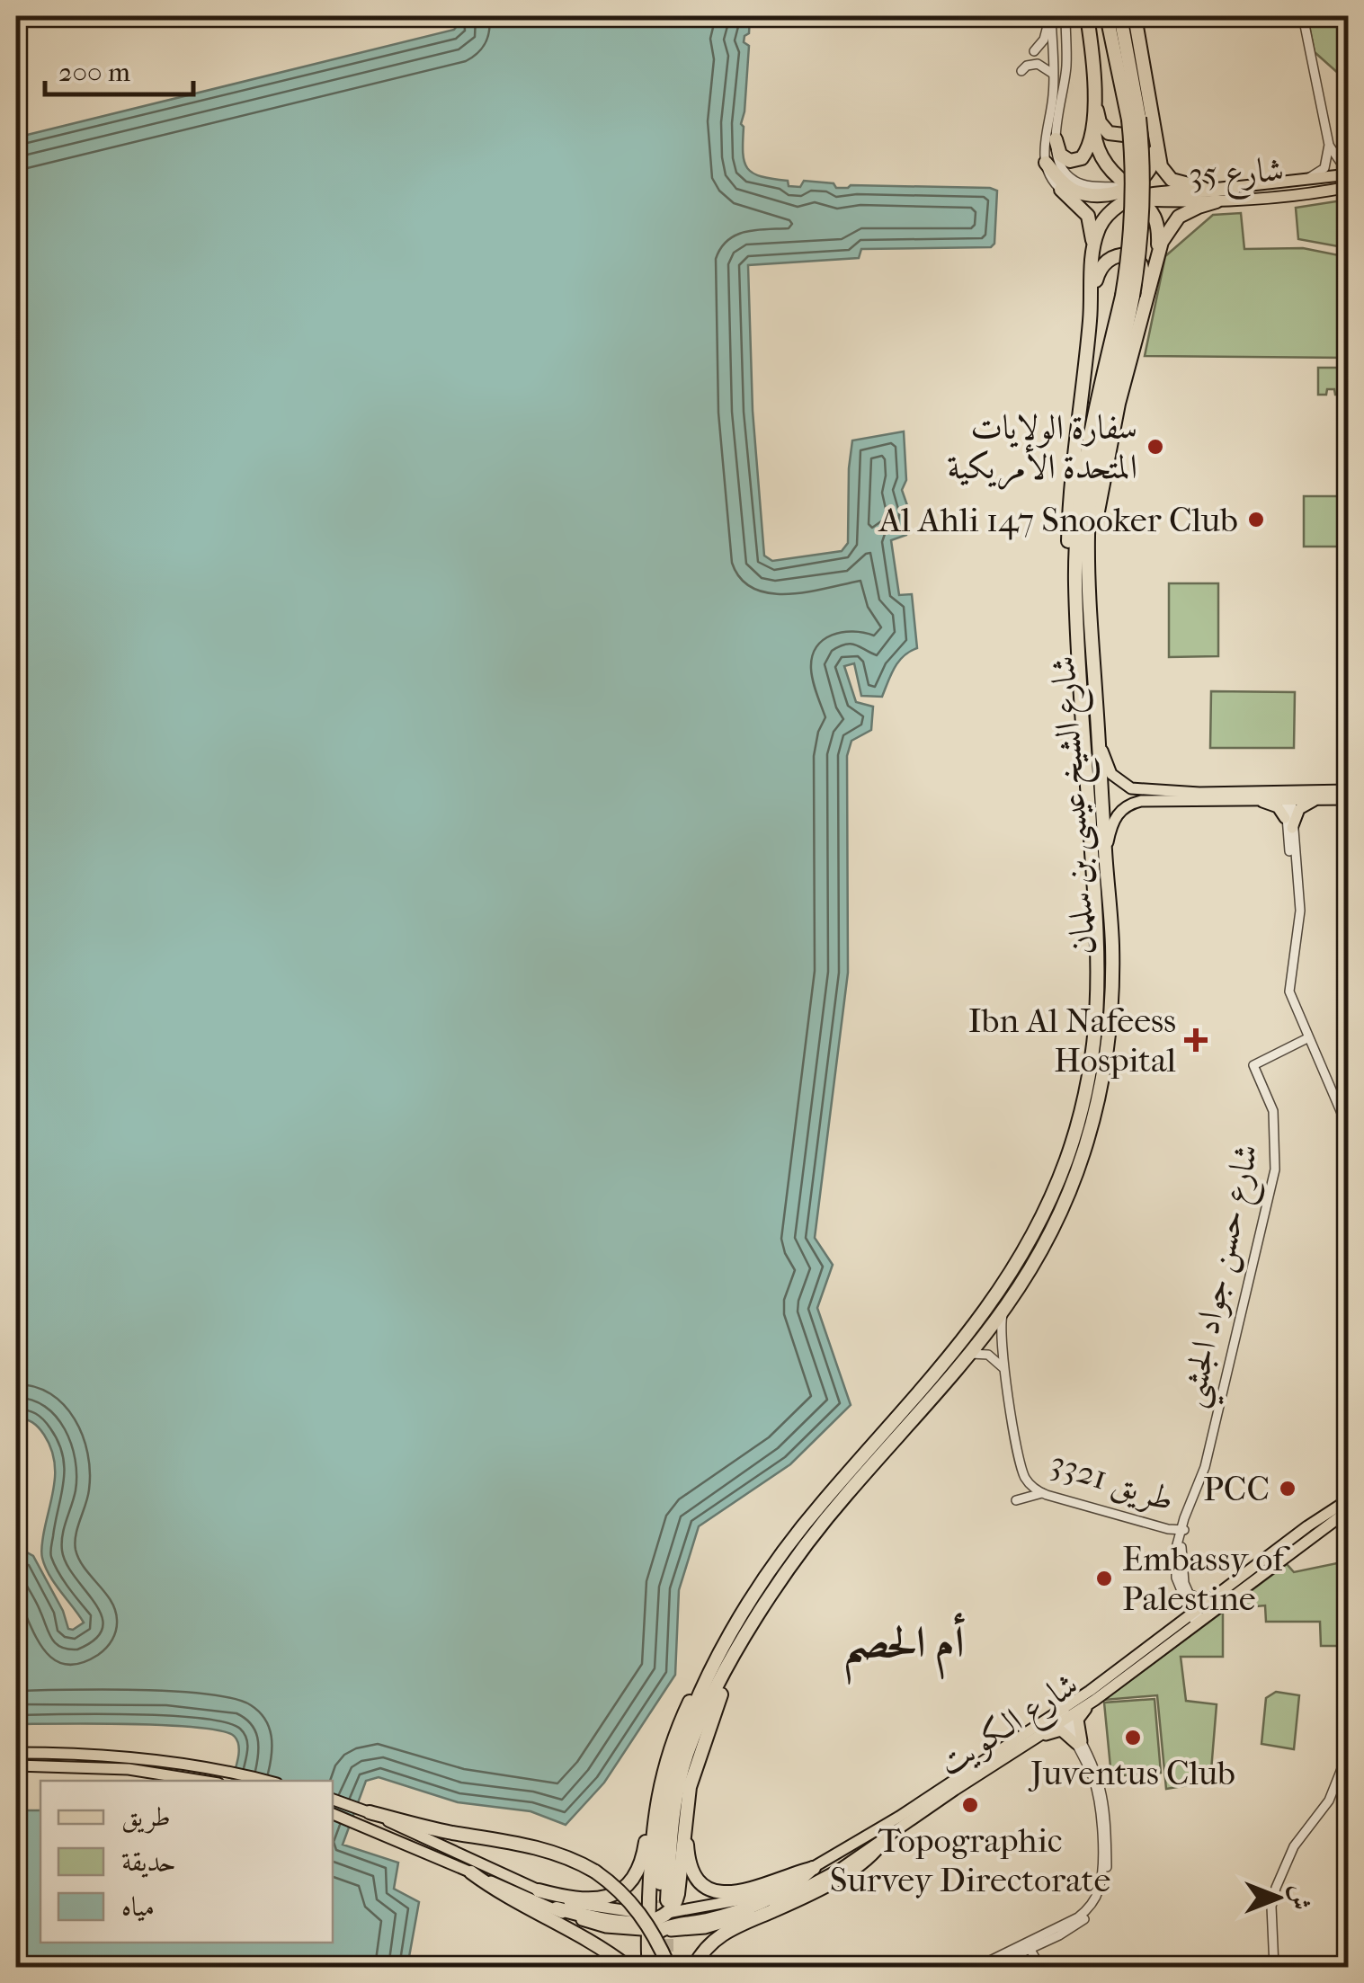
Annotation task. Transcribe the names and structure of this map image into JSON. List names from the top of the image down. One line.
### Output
{"streets":{"highway":["شارع الشيخ عيسى بن سلمان"],"main road":["شارع 35","شارع الكويت"],"street":["شارع حسن جواد الجشي","طريق 3321"]},"crossings":[["شارع الشيخ عيسى بن سلمان","طريق 3321"],["شارع الشيخ عيسى بن سلمان","شارع الكويت"],["شارع حسن جواد الجشي","طريق 3321"],["شارع حسن جواد الجشي","شارع الكويت"]],"districts":["أم الحصم"],"places":{"other":["سفارة الولايات المتحدة الأمريكية","Al Ahli 147 Snooker Club","PCC","Embassy of Palestine","Juventus Club","Topographic Survey Directorate"],"health":["Ibn Al Nafeess Hospital"]},"legend":["طريق","حديقة","مياه"],"scale_bar":"200 m","north":"right"}
